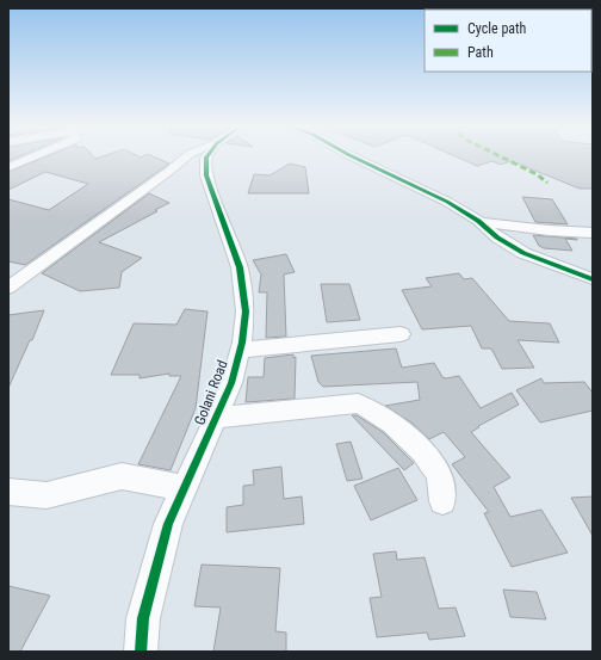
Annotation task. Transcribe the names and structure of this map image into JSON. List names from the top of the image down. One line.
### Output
{"streets":{"street":["Golani Road"]},"legend":["Cycle path","Path"]}
